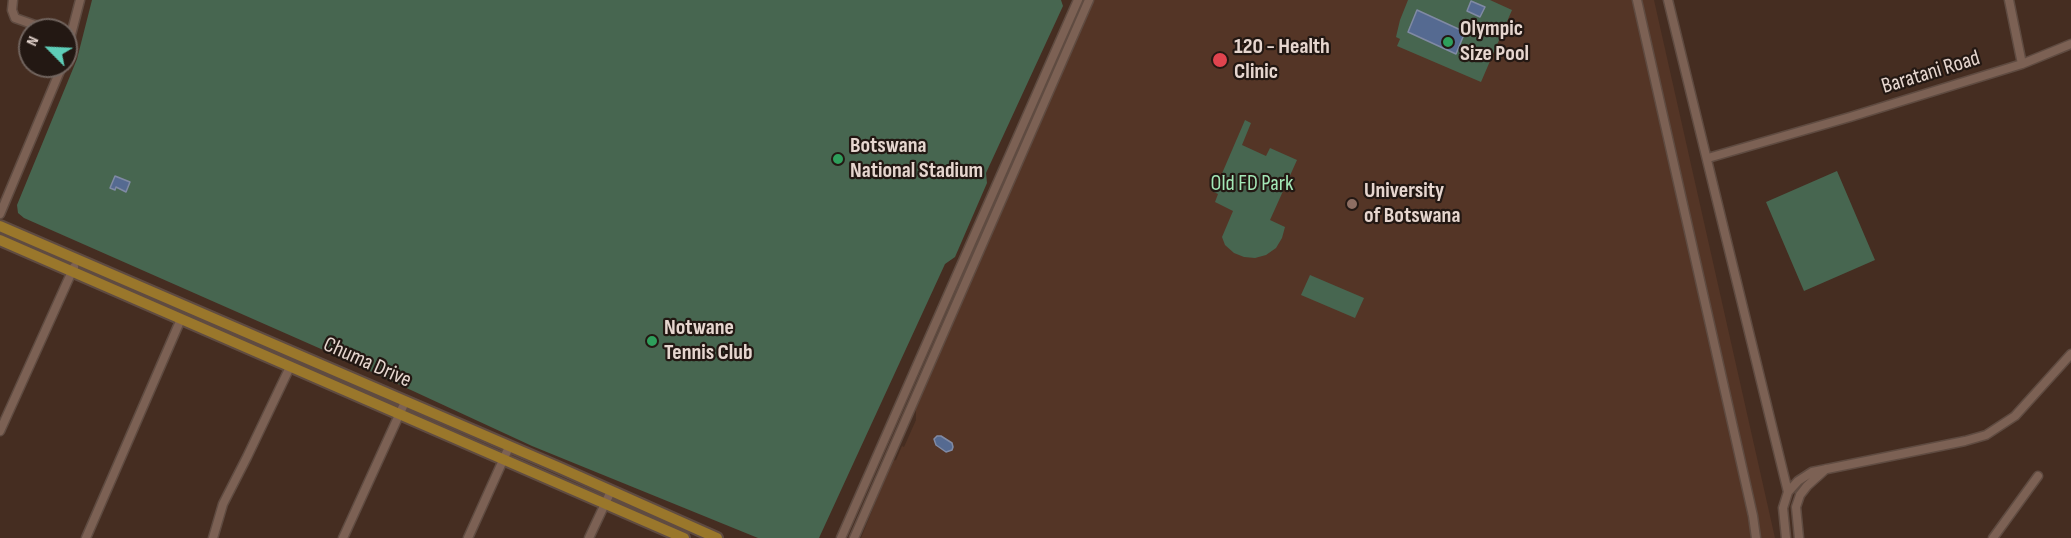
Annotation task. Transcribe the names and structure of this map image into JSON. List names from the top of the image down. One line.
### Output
{"streets":{"main road":["Chuma Drive"],"street":["Baratani Road"]},"parks":["Old FD Park"],"places":["Olympic Size Pool","120 - Health Clinic","Botswana National Stadium","University of Botswana","Notwane Tennis Club"],"north":"top left"}
